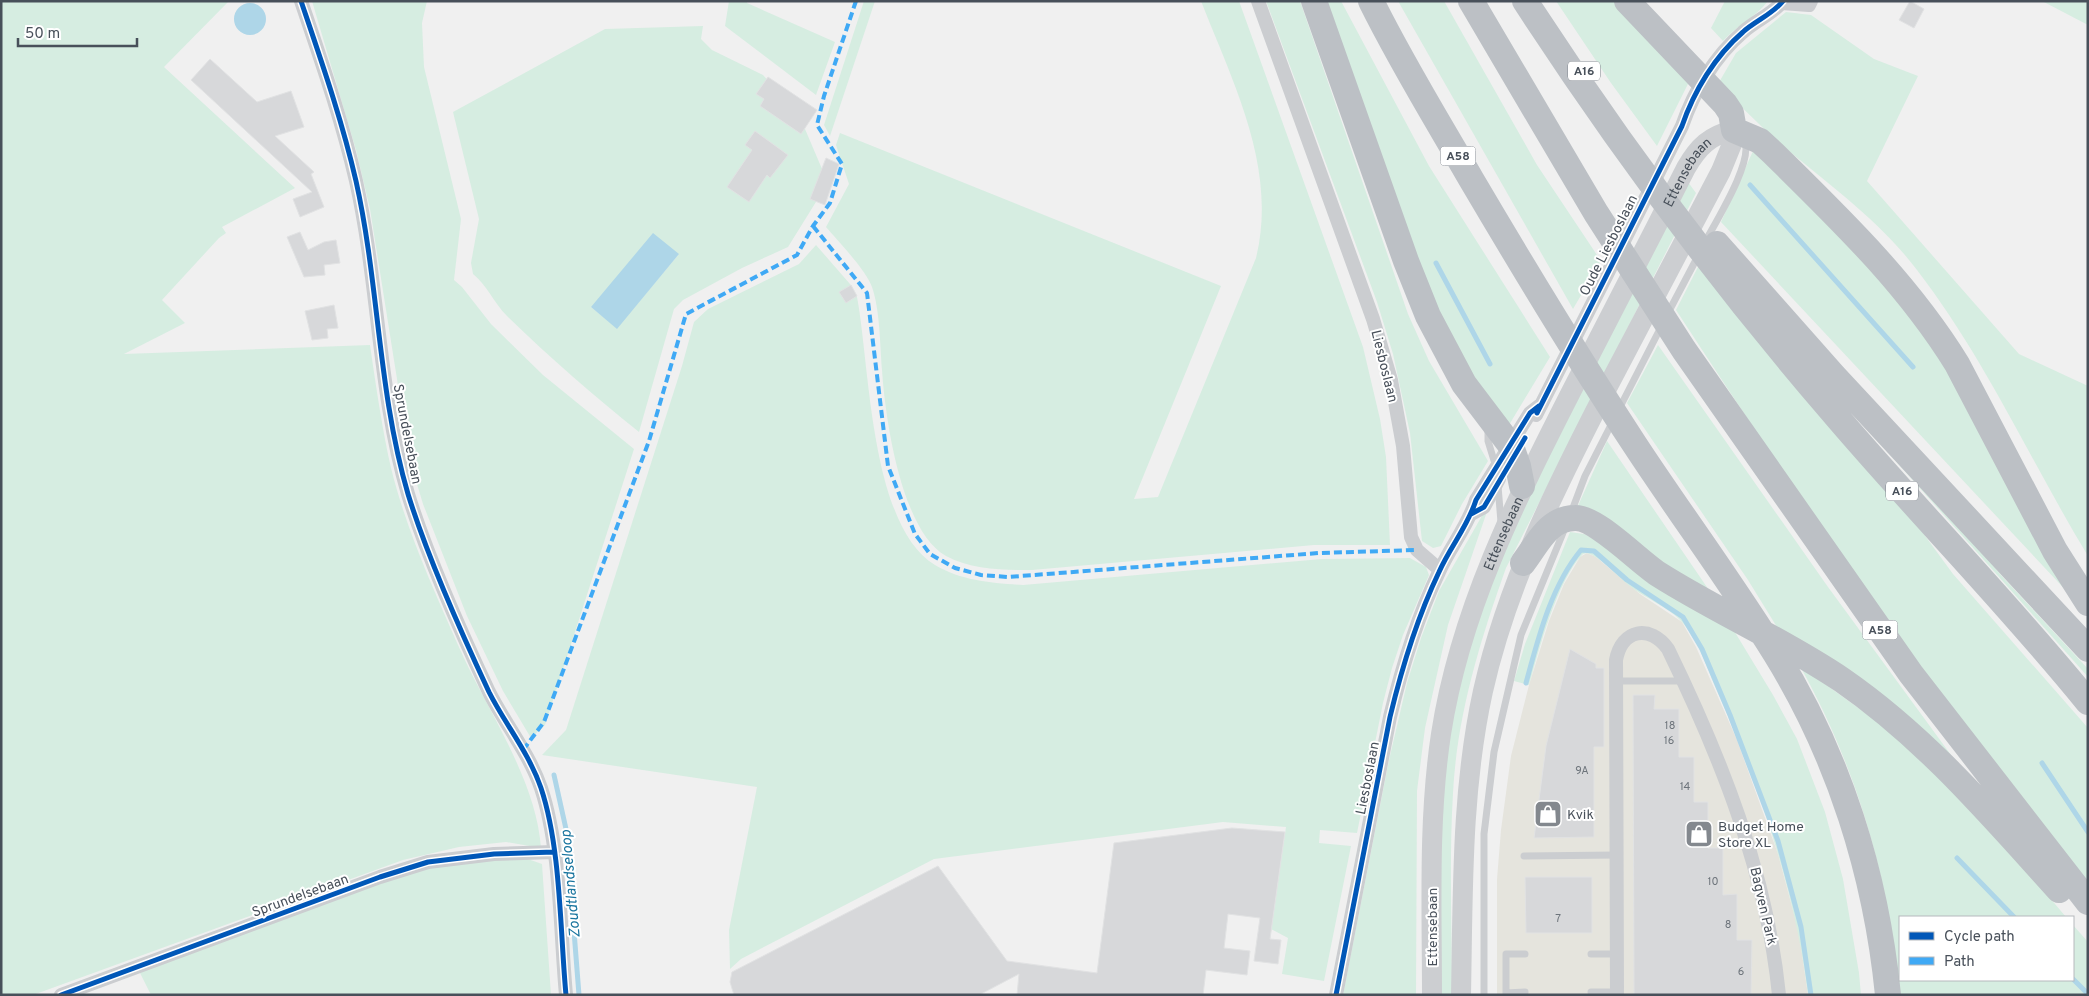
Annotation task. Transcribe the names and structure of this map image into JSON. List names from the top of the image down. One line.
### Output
{"streets":{"highway":["A16","A58"],"main road":["Ettensebaan"],"street":["Oude Liesboslaan","Liesboslaan","Sprundelsebaan","Bagven Park"]},"crossings":[["Ettensebaan","Oude Liesboslaan"],["Oude Liesboslaan","Liesboslaan"]],"water":["Zoudtlandseloop"],"places":{"shop":["Kvik","Budget Home Store XL"]},"house_numbers":["18","16","9A","14","10","7","8","6"],"legend":["Cycle path","Path"],"scale_bar":"50 m"}
